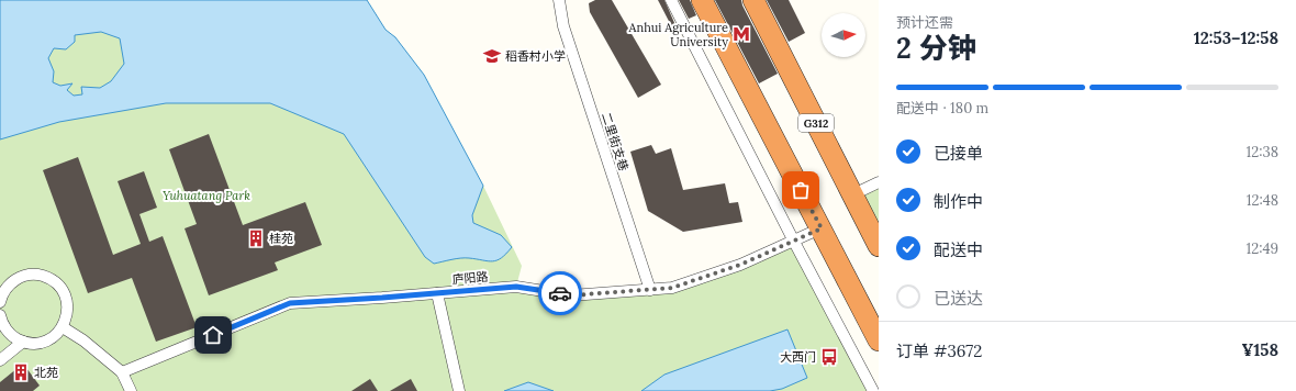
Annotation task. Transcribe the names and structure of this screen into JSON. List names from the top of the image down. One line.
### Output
{"streets":{"highway":["G312"],"street":["二里街支巷","庐阳路"]},"crossings":[["二里街支巷","庐阳路"]],"parks":["Yuhuatang Park"],"places":{"metro station":["Anhui Agriculture University"],"school or university":["稻香村小学"],"building":["桂苑","北苑"],"bus stop":["大西门"]},"north":"right","page":{"heading":["2 分钟","预计还需","12:53–12:58"],"panel":["订单 #3672","¥158"],"bar":"配送中 · 180 m","list":[["已接单","12:38"],["制作中","12:48"],["配送中","12:49"],"已送达"]}}
